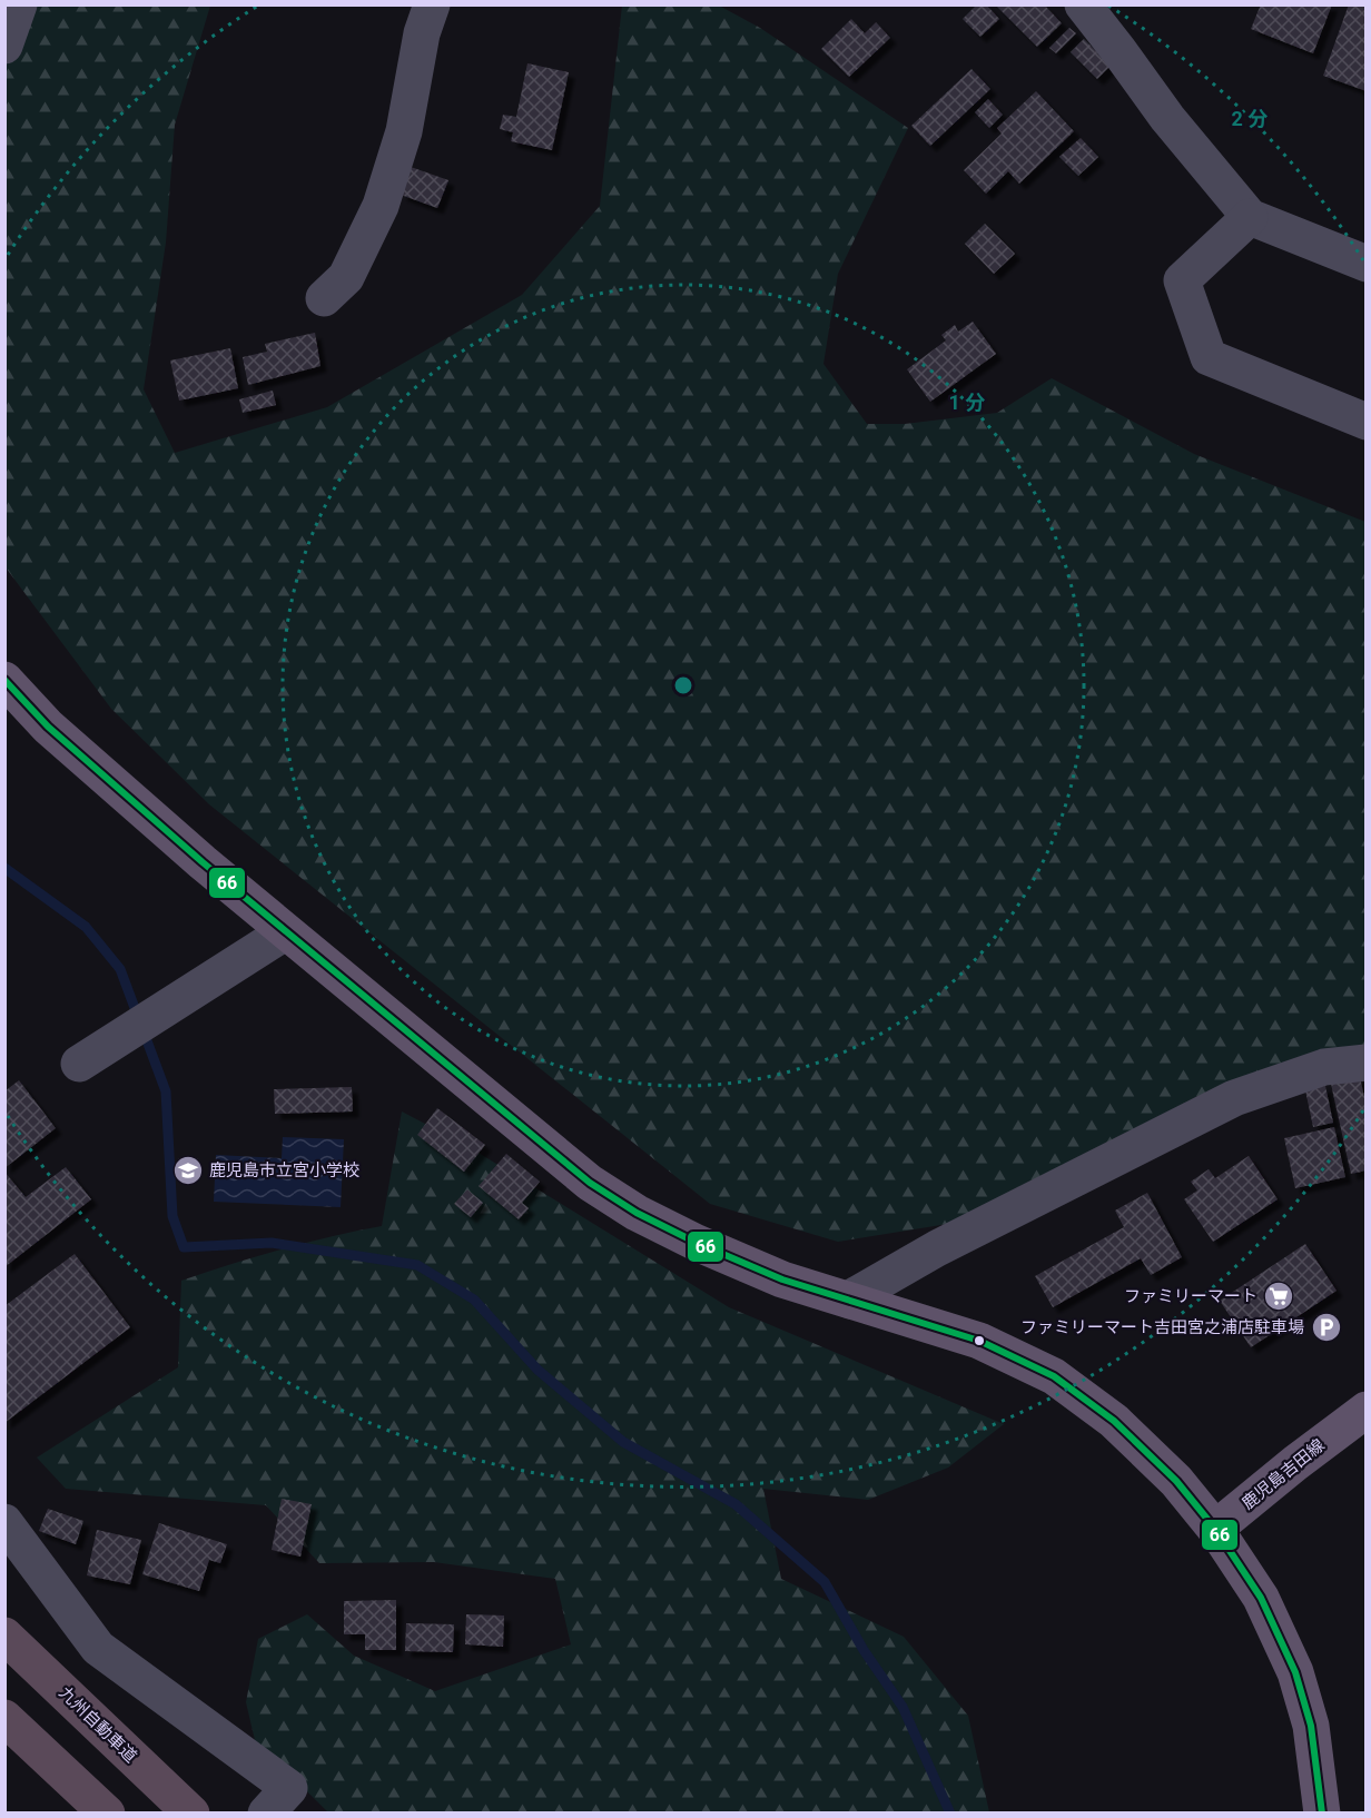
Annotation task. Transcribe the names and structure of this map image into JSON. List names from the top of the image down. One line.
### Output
{"streets":{"highway":["九州自動車道"],"main road":["鹿児島吉田線"]},"places":{"school or university":["鹿児島市立宮小学校"],"supermarket":["ファミリーマート"],"parking":["ファミリーマート吉田宮之浦店駐車場"]},"lines":["transit line 66"],"rings":["2 分","1 分"]}
